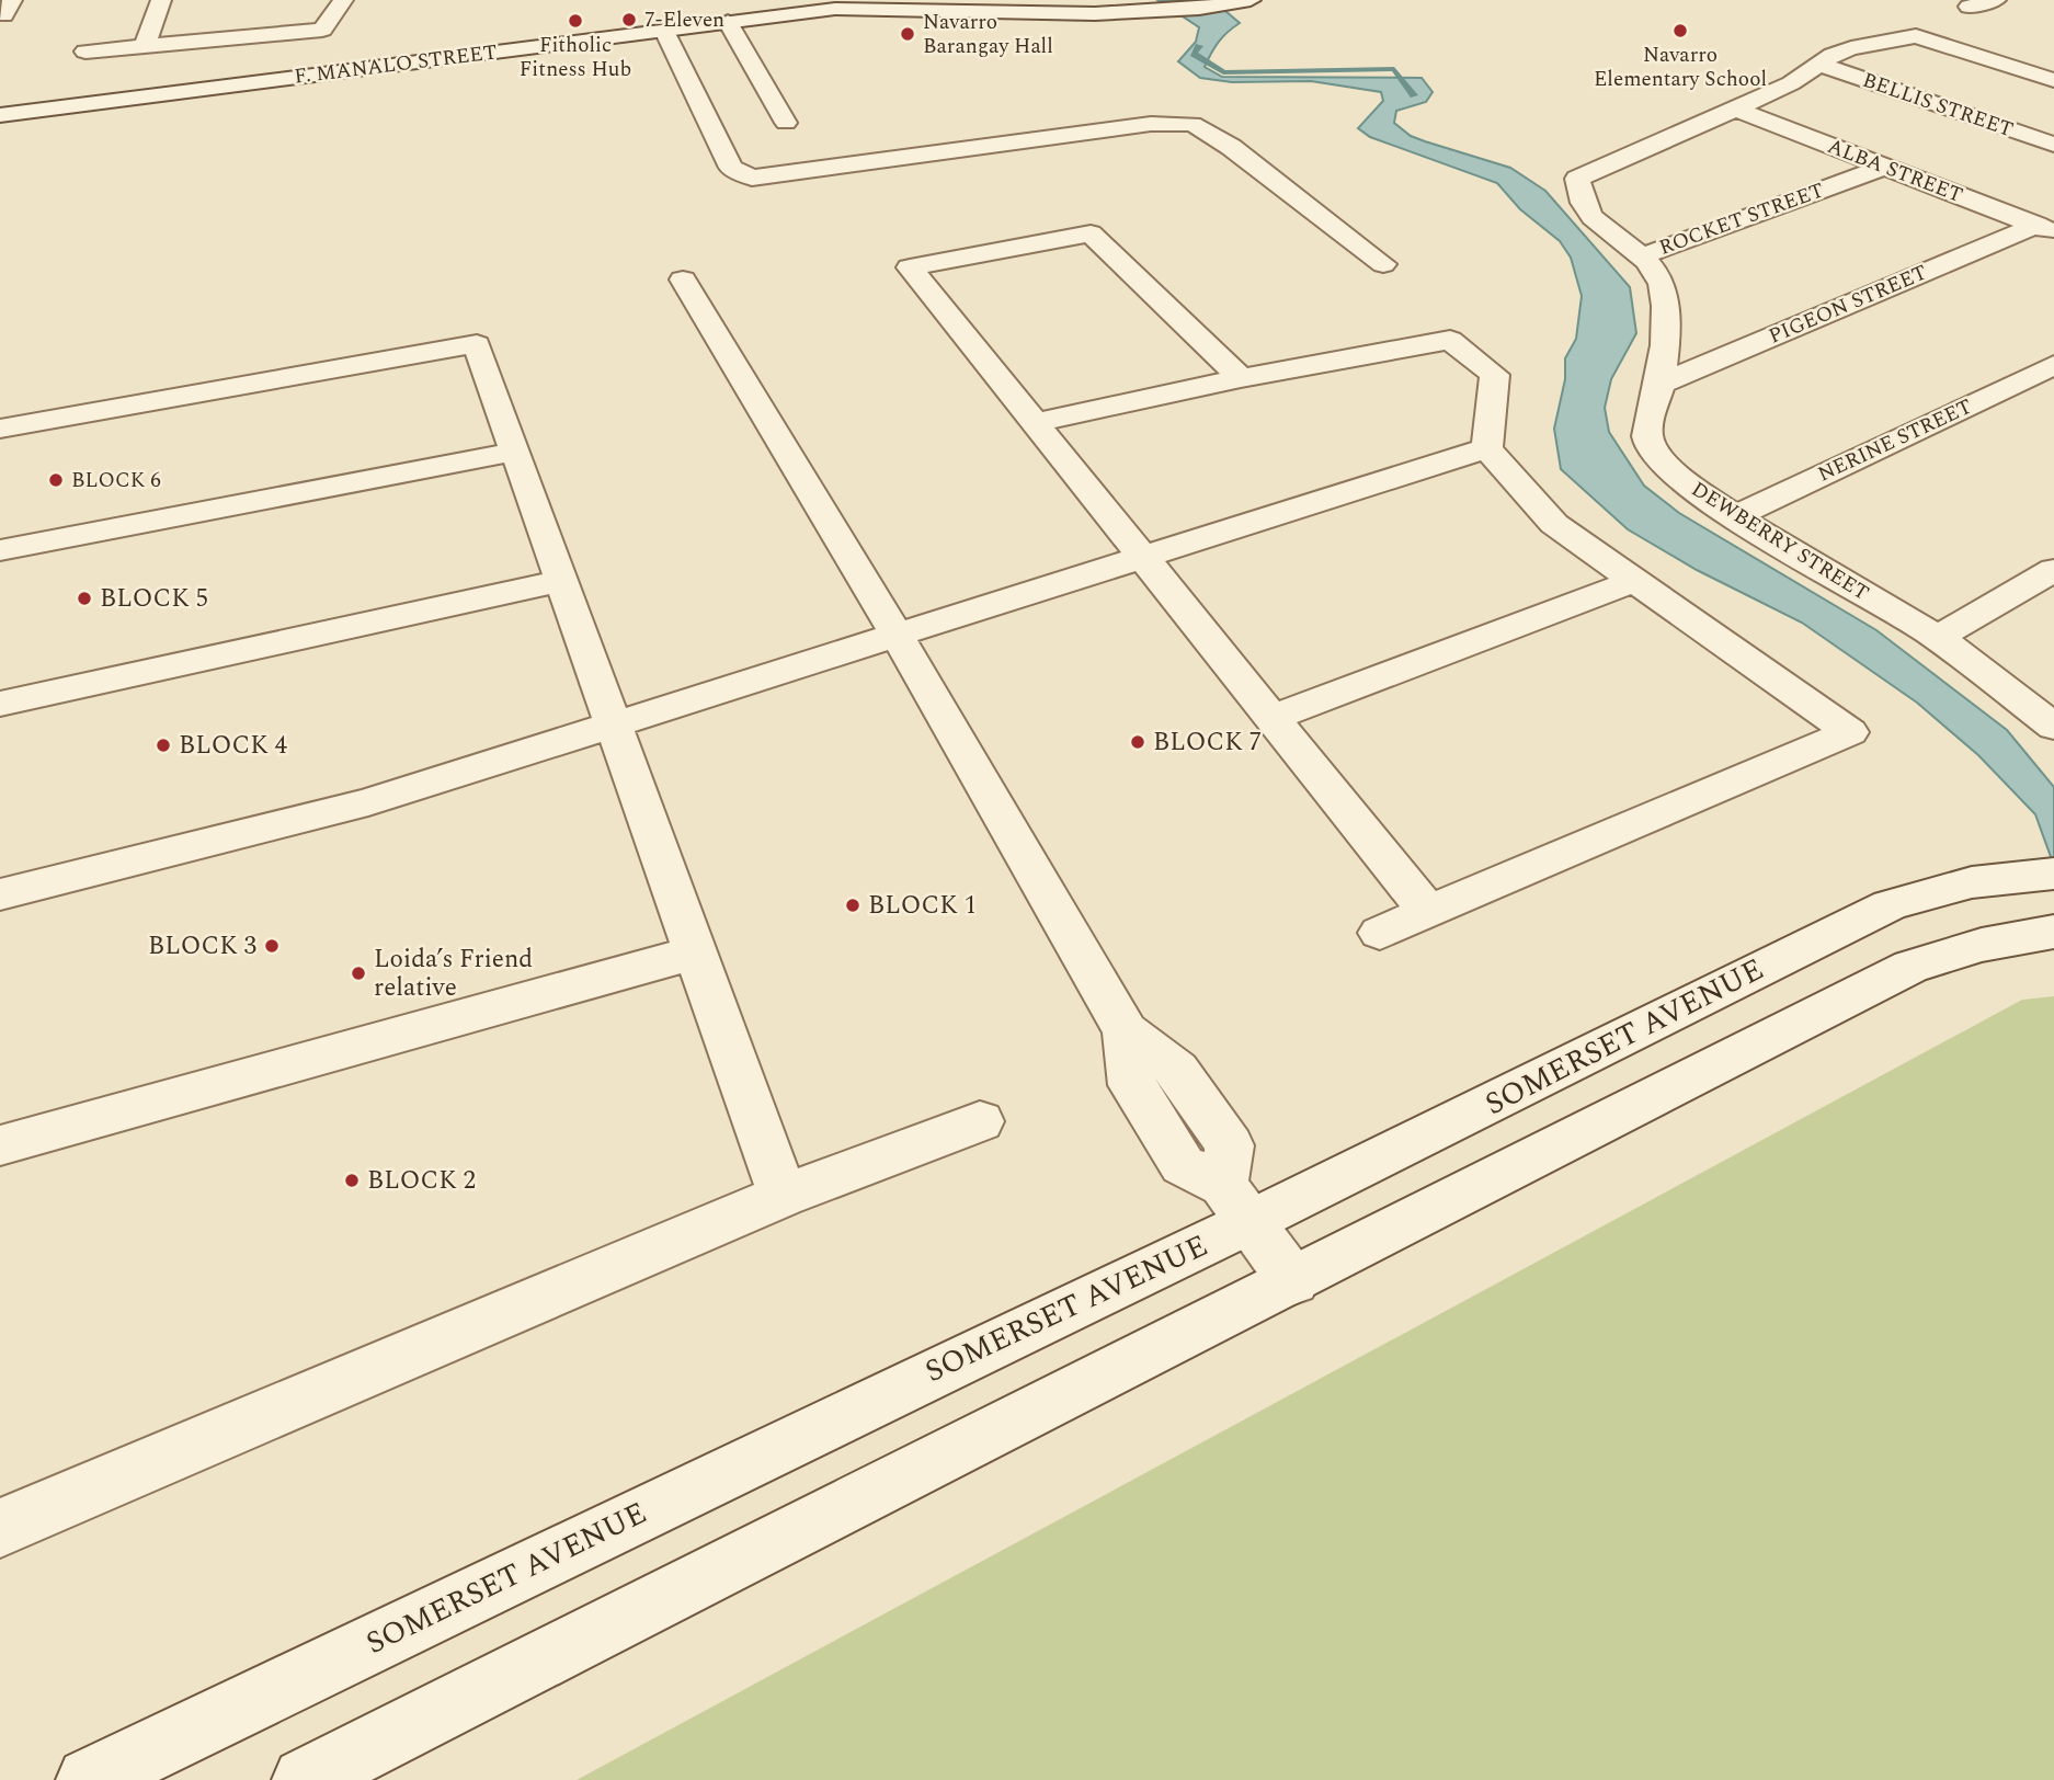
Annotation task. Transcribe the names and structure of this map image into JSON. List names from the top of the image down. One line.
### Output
{"streets":{"street":["F. MANALO STREET","BELLIS STREET","ALBA STREET","ROCKET STREET","PIGEON STREET","NERINE STREET","DEWBERRY STREET","SOMERSET AVENUE"]},"crossings":[["BELLIS STREET","DEWBERRY STREET"],["ALBA STREET","ROCKET STREET"],["ALBA STREET","PIGEON STREET"],["ALBA STREET","DEWBERRY STREET"],["ROCKET STREET","DEWBERRY STREET"],["PIGEON STREET","DEWBERRY STREET"],["NERINE STREET","DEWBERRY STREET"]],"places":["7-Eleven","Fitholic Fitness Hub","Navarro Elementary School","Navarro Barangay Hall","BLOCK 6","BLOCK 5","BLOCK 7","BLOCK 4","BLOCK 1","BLOCK 3","Loida’s Friend relative","BLOCK 2"]}
